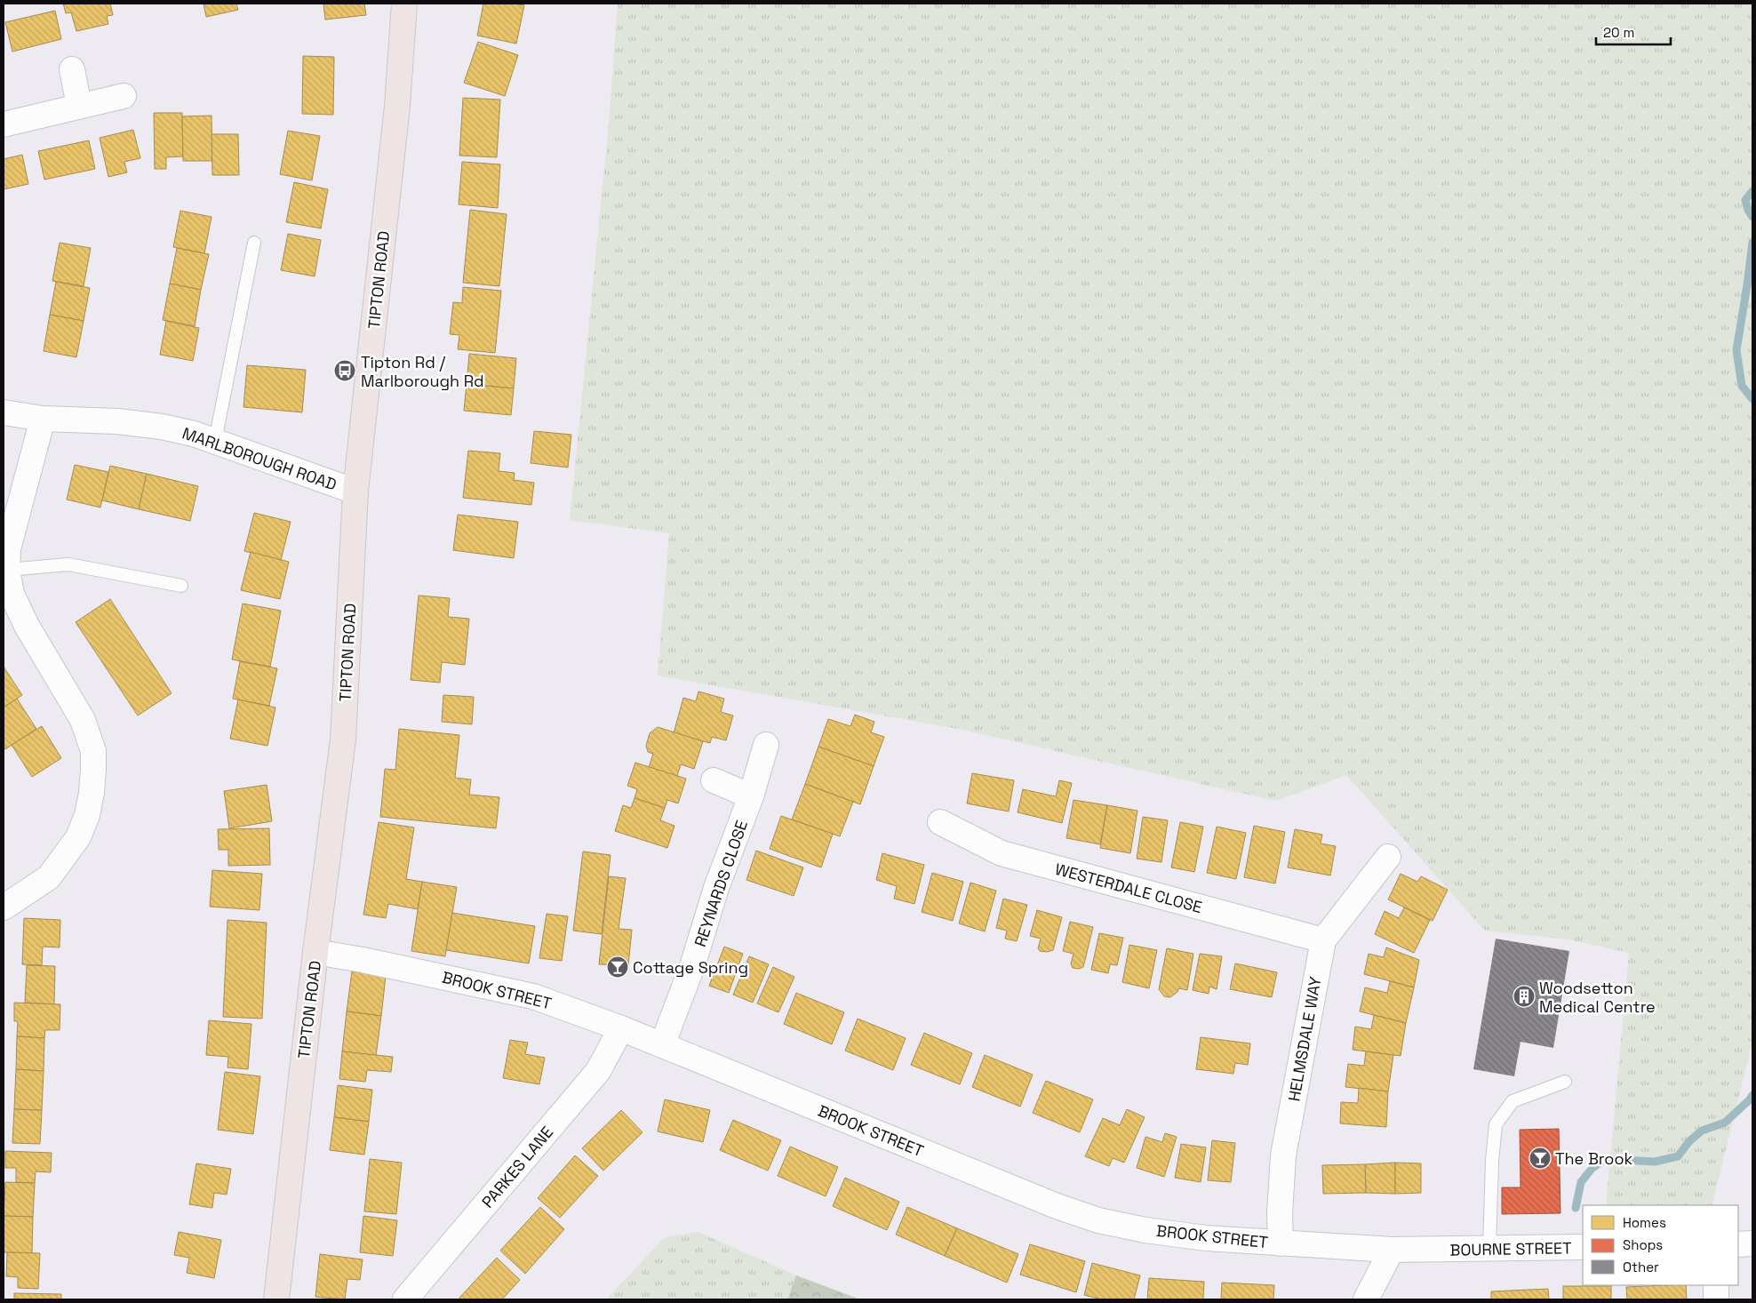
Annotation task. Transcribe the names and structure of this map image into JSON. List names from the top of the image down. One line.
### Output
{"streets":{"main road":["TIPTON ROAD"],"street":["MARLBOROUGH ROAD","REYNARDS CLOSE","WESTERDALE CLOSE","BROOK STREET","HELMSDALE WAY","PARKES LANE","BOURNE STREET"]},"crossings":[["TIPTON ROAD","MARLBOROUGH ROAD"],["TIPTON ROAD","BROOK STREET"],["REYNARDS CLOSE","BROOK STREET"],["WESTERDALE CLOSE","HELMSDALE WAY"],["BROOK STREET","HELMSDALE WAY"],["BROOK STREET","PARKES LANE"],["BROOK STREET","BOURNE STREET"]],"places":{"bus stop":["Tipton Rd / Marlborough Rd"],"bar":["Cottage Spring","The Brook"],"building":["Woodsetton Medical Centre"]},"legend":["Homes","Shops","Other"],"scale_bar":"20 m"}
